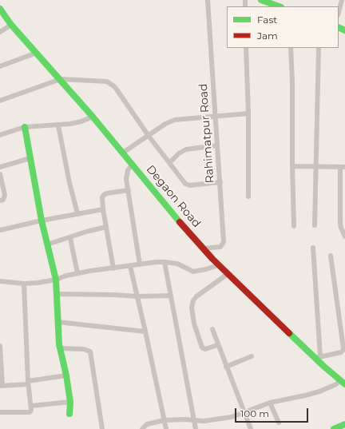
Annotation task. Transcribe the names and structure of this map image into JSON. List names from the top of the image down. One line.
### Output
{"streets":{"street":["Rahimatpur Road","Degaon Road"]},"crossings":[["Rahimatpur Road","Degaon Road"]],"legend":["Fast","Jam"],"scale_bar":"100 m"}
